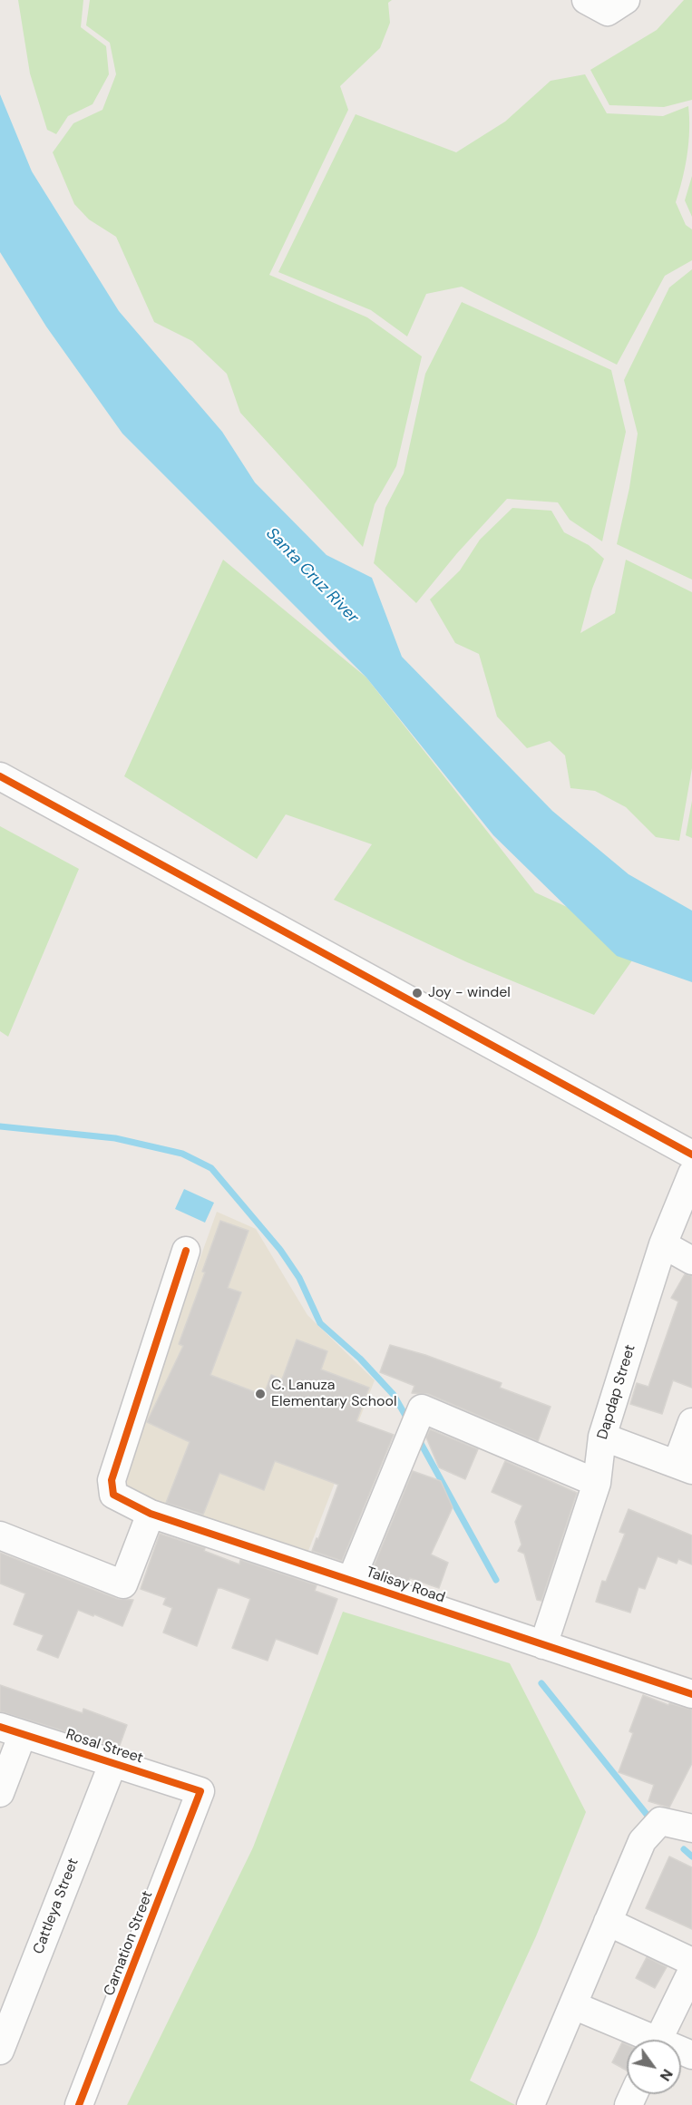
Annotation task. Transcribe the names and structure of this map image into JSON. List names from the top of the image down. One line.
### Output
{"streets":{"street":["Dapdap Street","Talisay Road","Rosal Street","Cattleya Street","Carnation Street"]},"crossings":[["Dapdap Street","Talisay Road"],["Rosal Street","Cattleya Street"],["Rosal Street","Carnation Street"]],"water":["Santa Cruz River"],"places":["Joy - windel","C. Lanuza Elementary School"],"north":"bottom right"}
